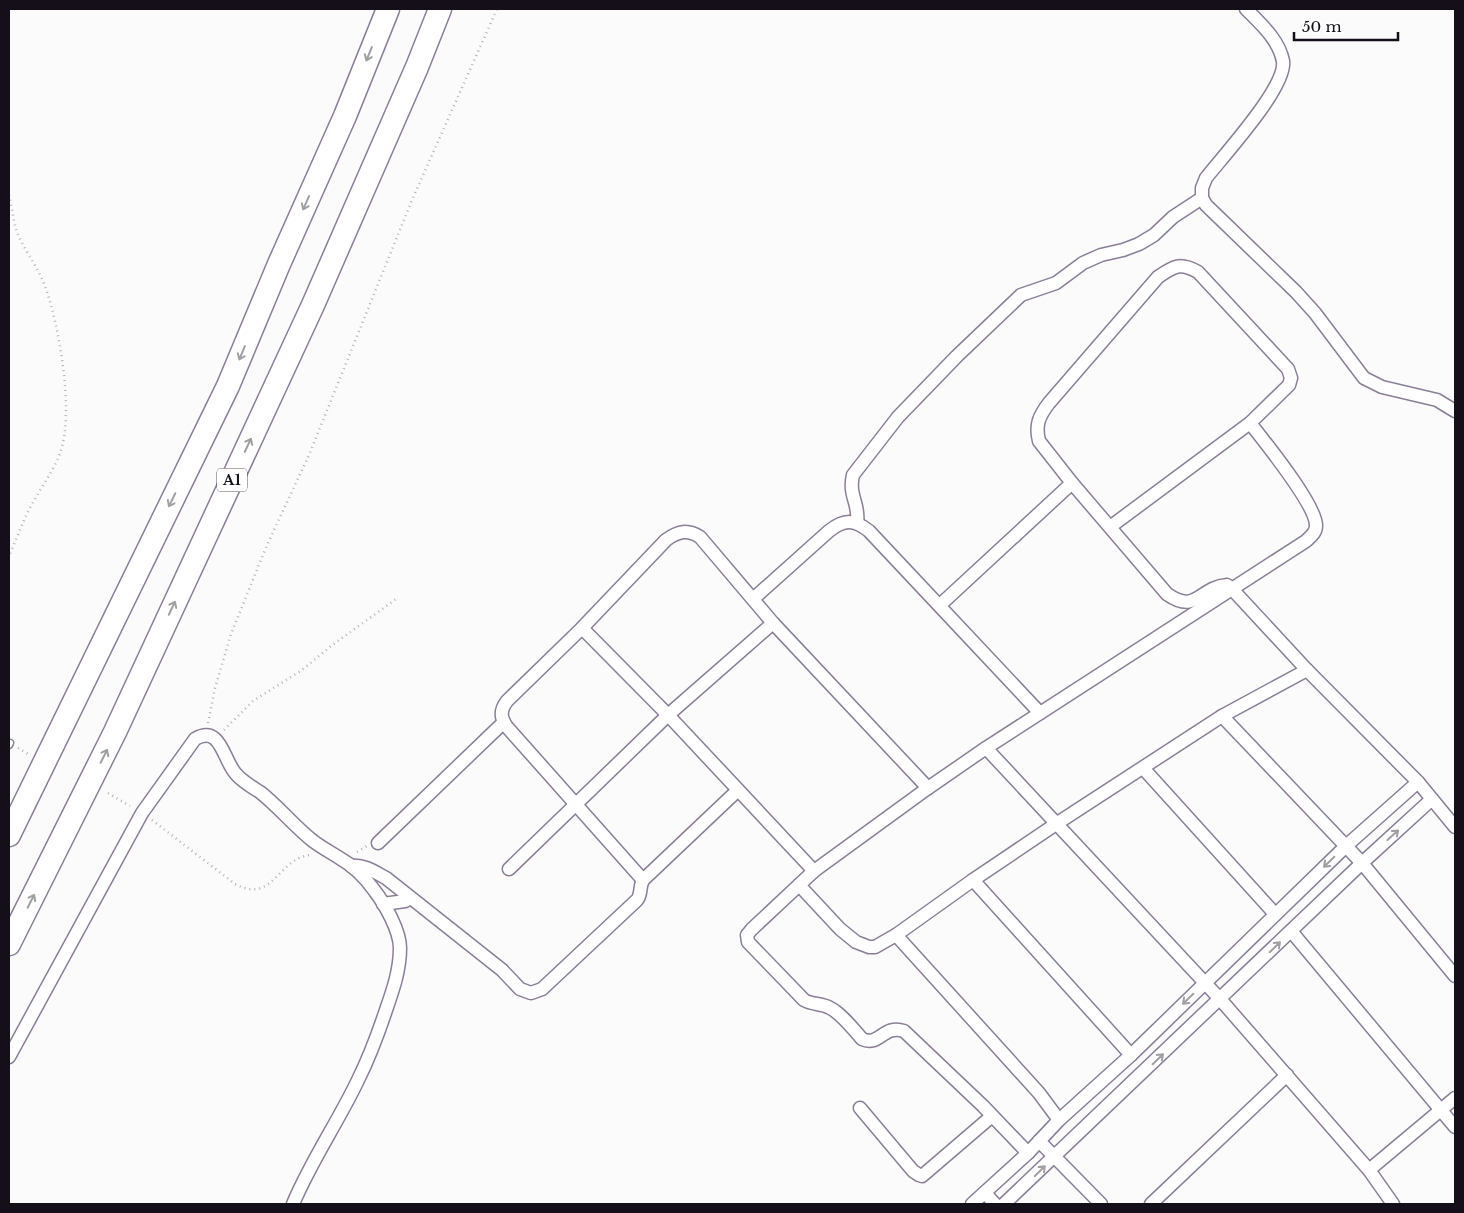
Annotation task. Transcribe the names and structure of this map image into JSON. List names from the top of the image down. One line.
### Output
{"streets":{"highway":["A1"]},"scale_bar":"50 m"}
